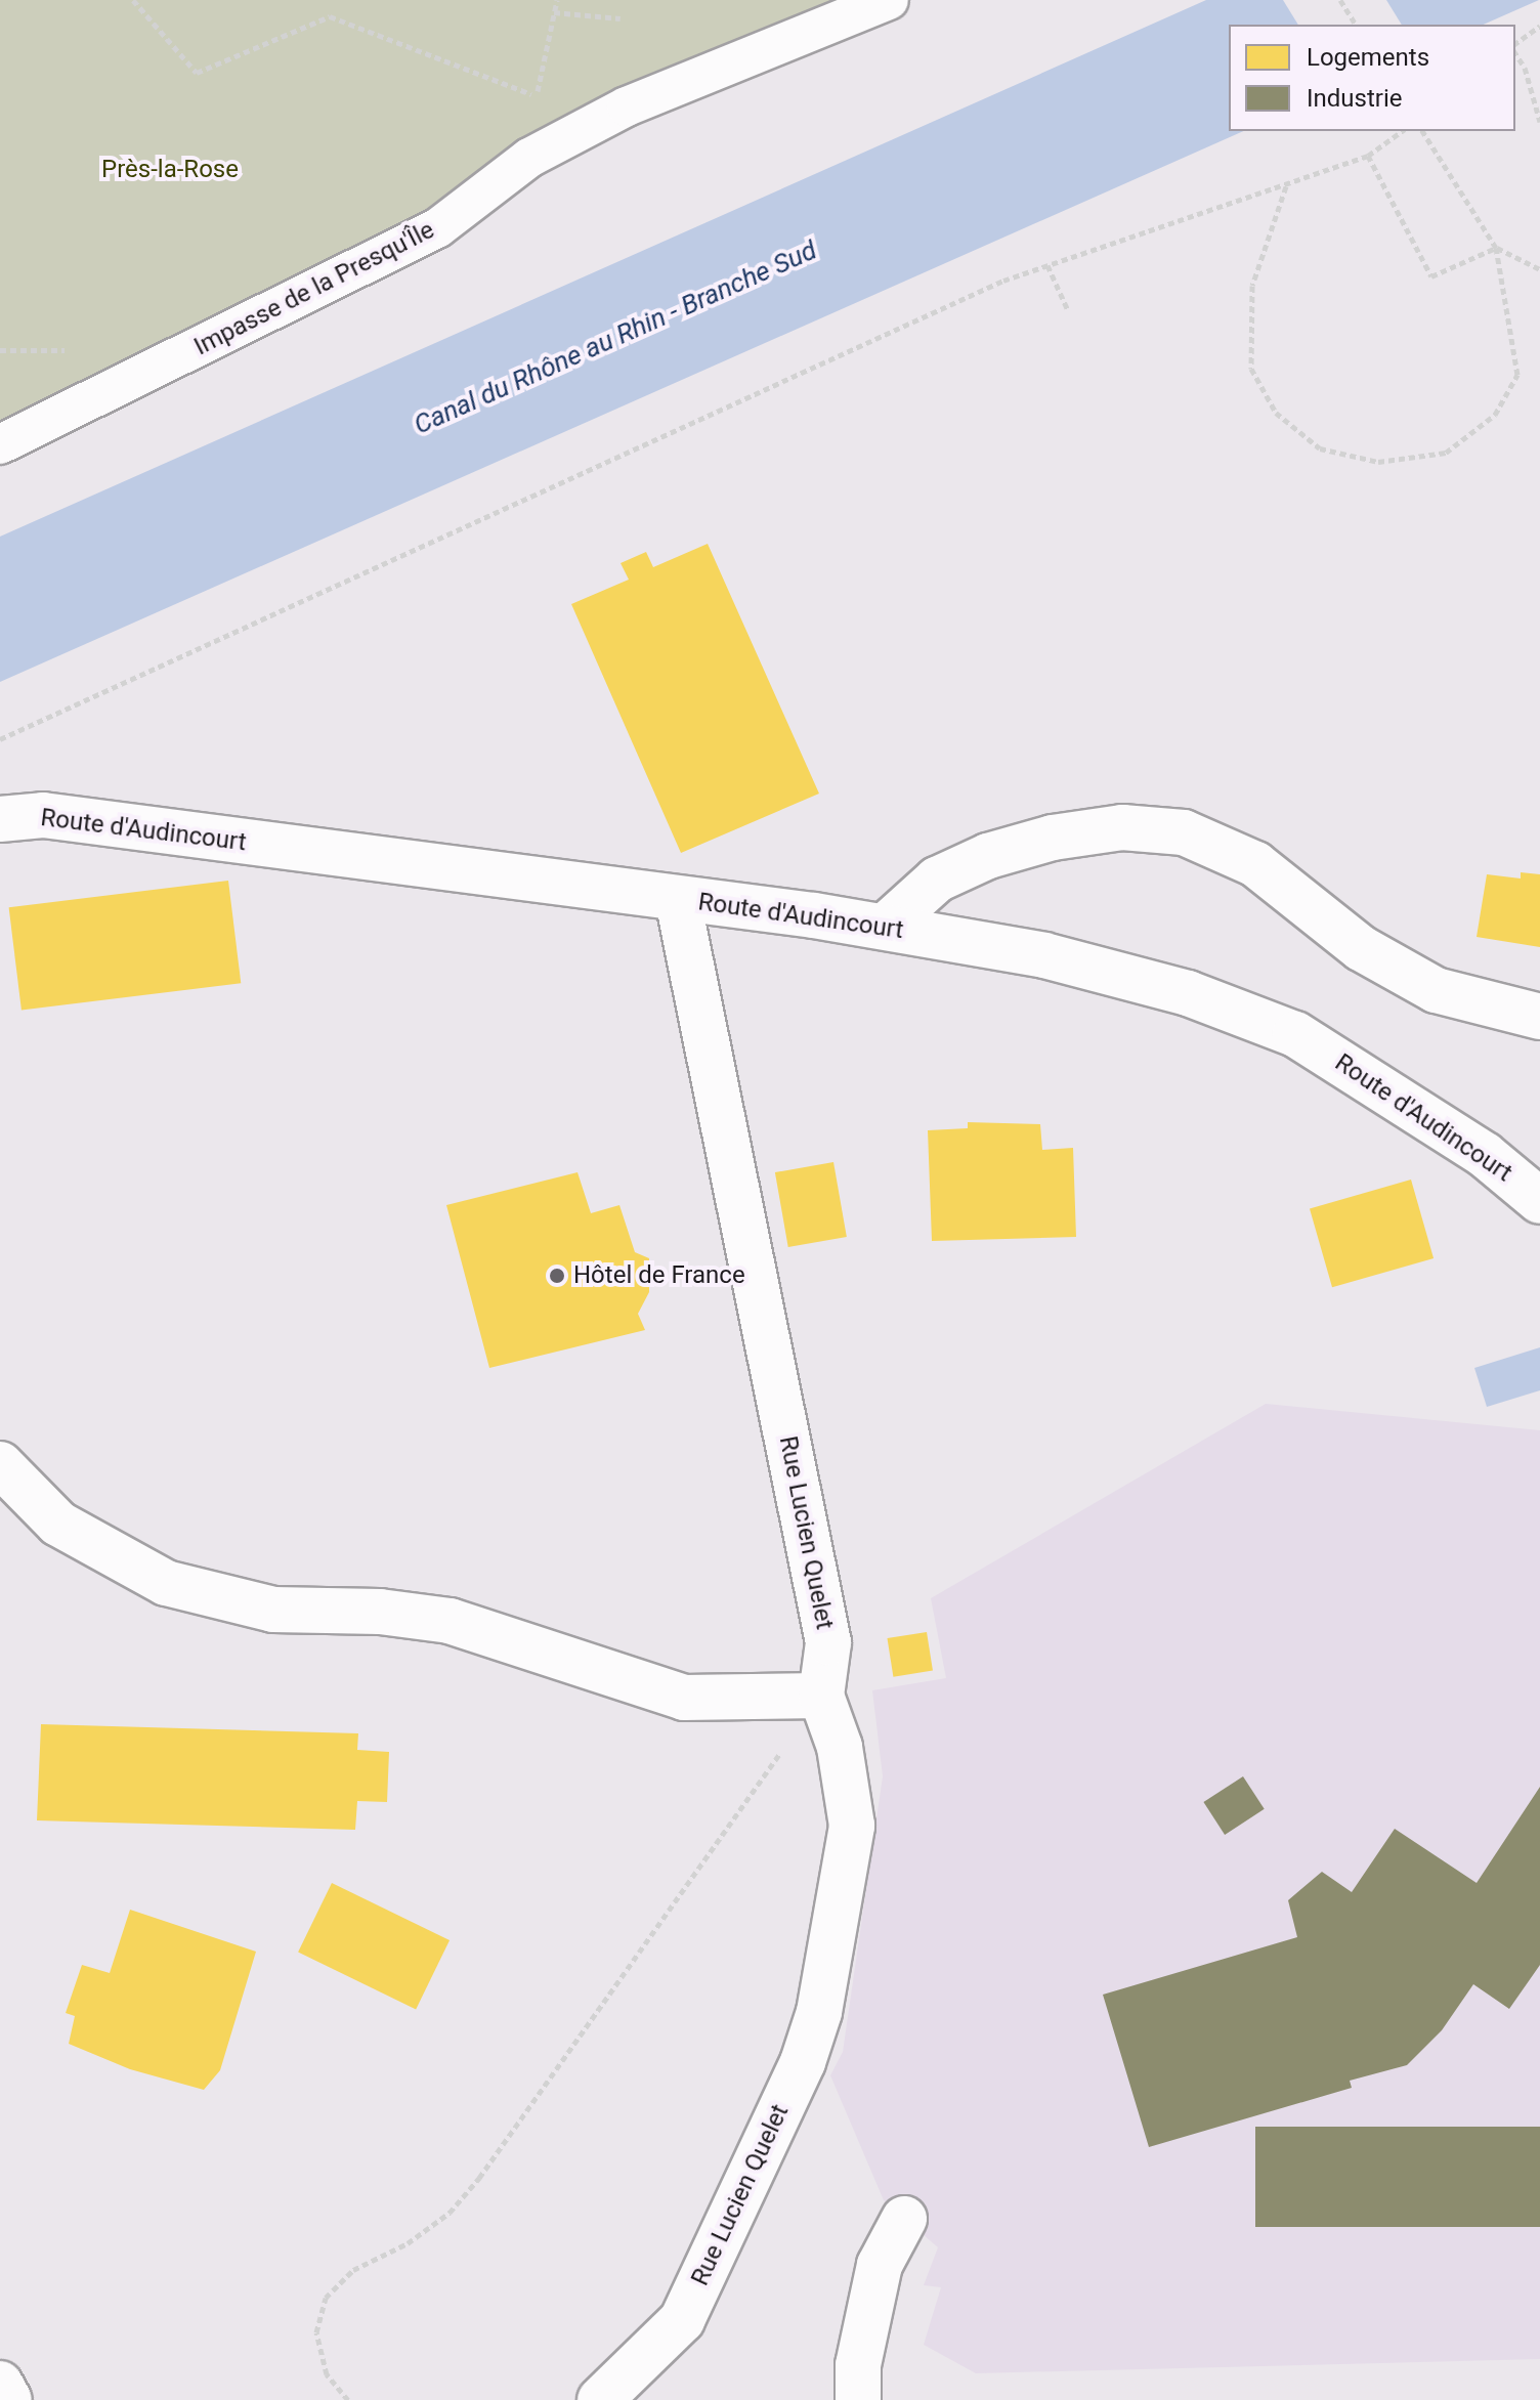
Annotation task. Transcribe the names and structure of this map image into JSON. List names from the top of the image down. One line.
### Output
{"streets":{"street":["Route d'Audincourt","Rue Lucien Quelet"],"lane":["Impasse de la Presqu'Île"]},"crossings":[["Route d'Audincourt","Rue Lucien Quelet"]],"water":["Canal du Rhône au Rhin - Branche Sud"],"parks":["Près-la-Rose"],"places":["Hôtel de France"],"legend":["Logements","Industrie"]}
